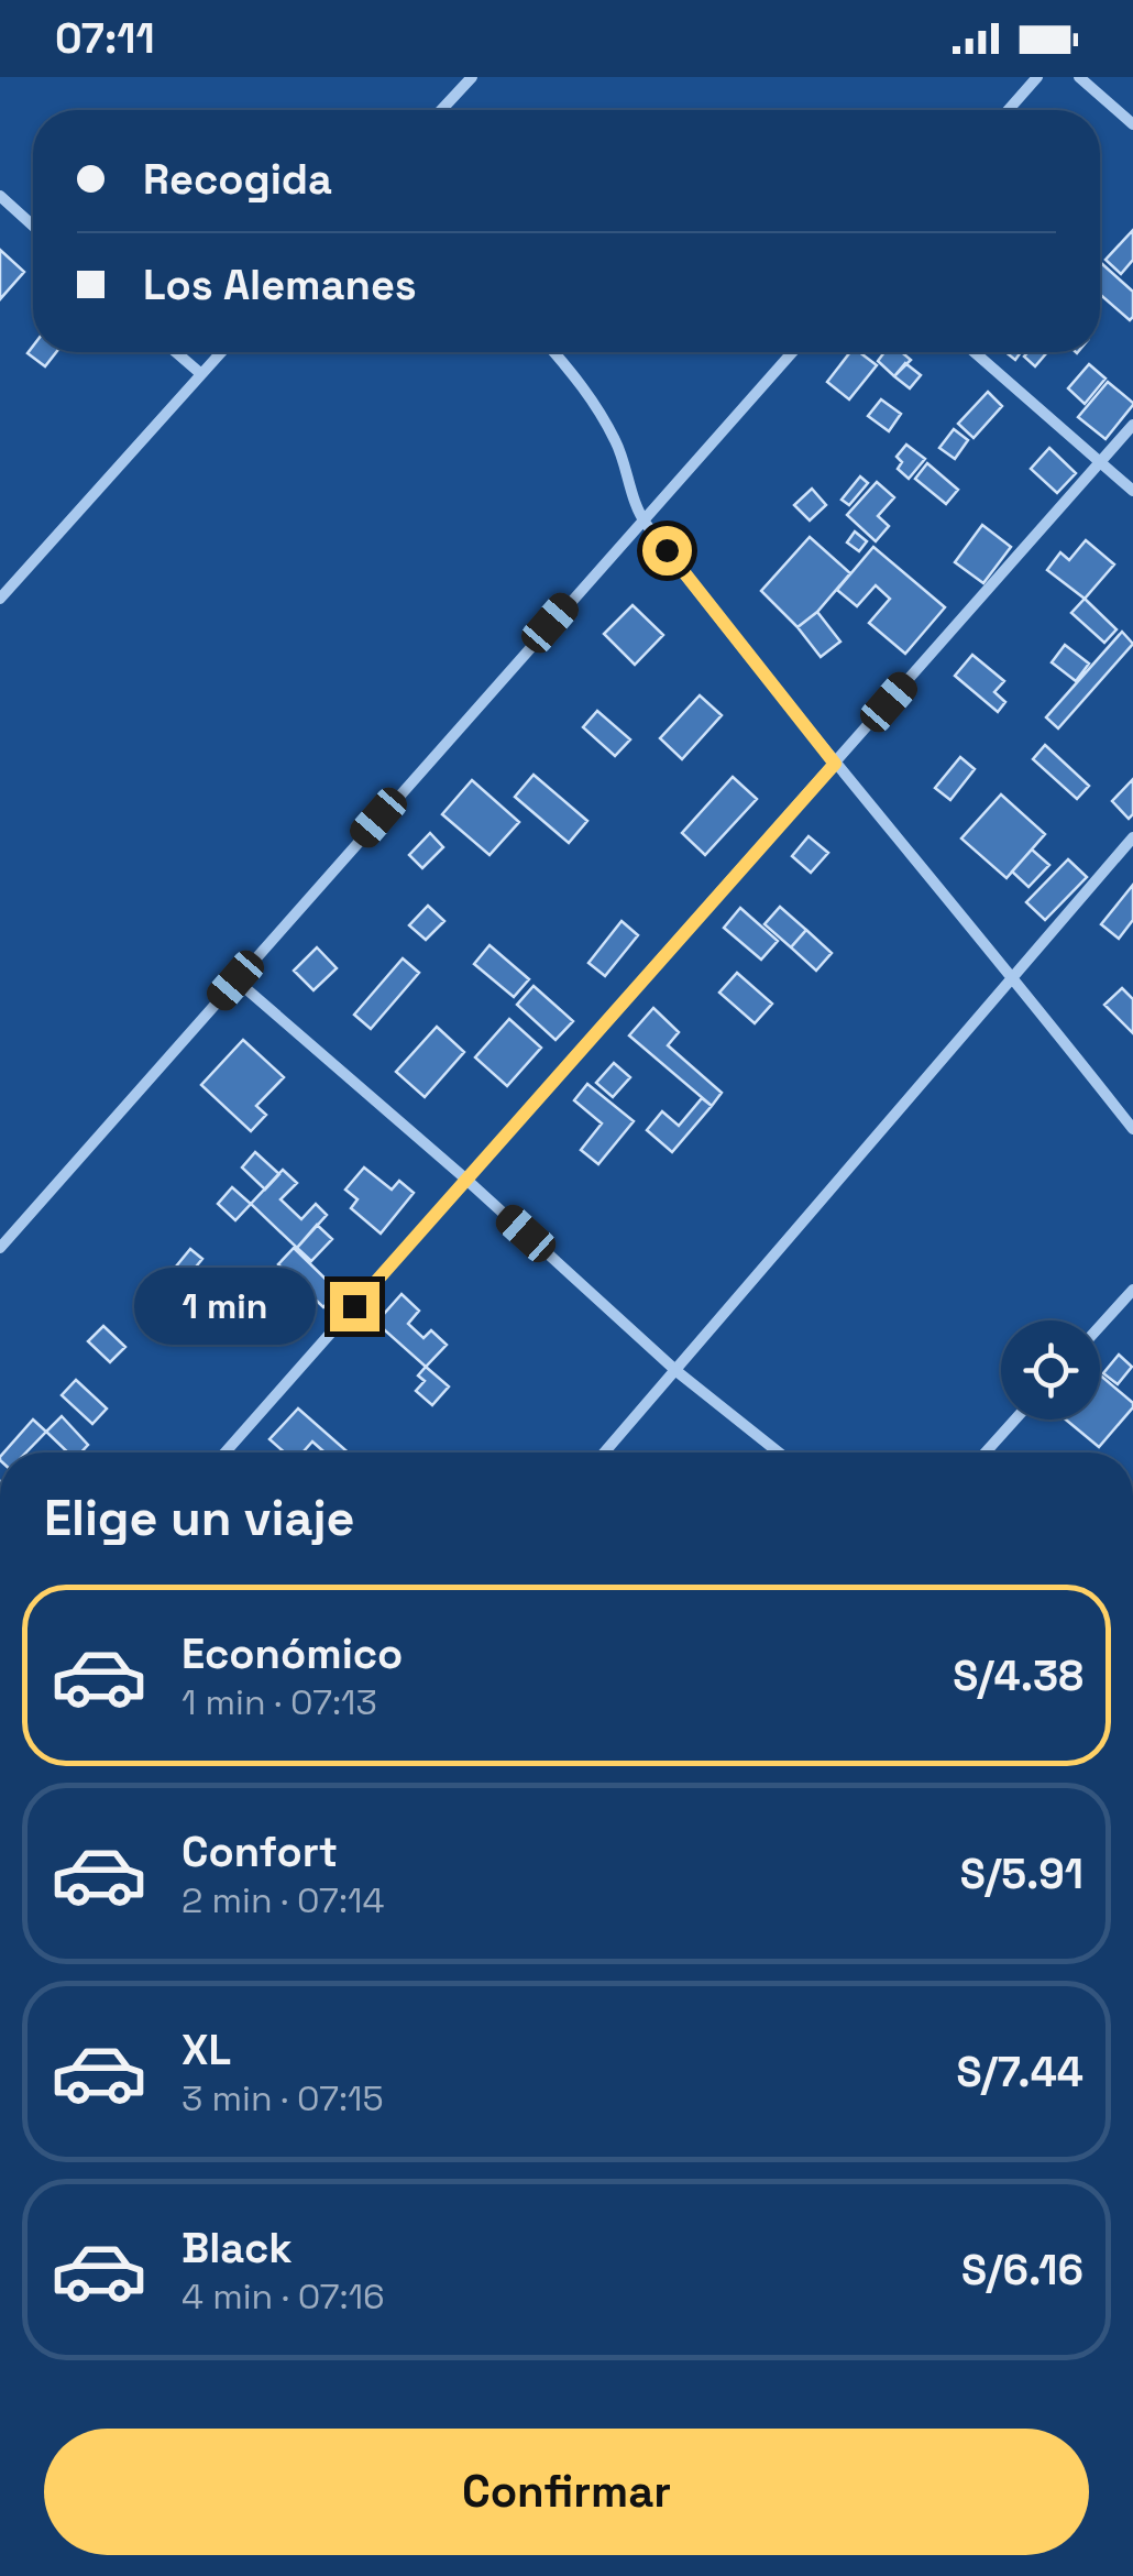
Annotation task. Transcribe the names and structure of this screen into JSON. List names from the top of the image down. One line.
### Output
{"page":{"status":"07:11","banner":["Recogida","Los Alemanes"],"bubble":"1 min","heading":"Elige un viaje","list":[{"name":"Económico","note":"1 min · 07:13","value":"S/4.38"},{"name":"Confort","note":"2 min · 07:14","value":"S/5.91"},{"name":"XL","note":"3 min · 07:15","value":"S/7.44"},{"name":"Black","note":"4 min · 07:16","value":"S/6.16"}],"buttons":"Confirmar"}}
